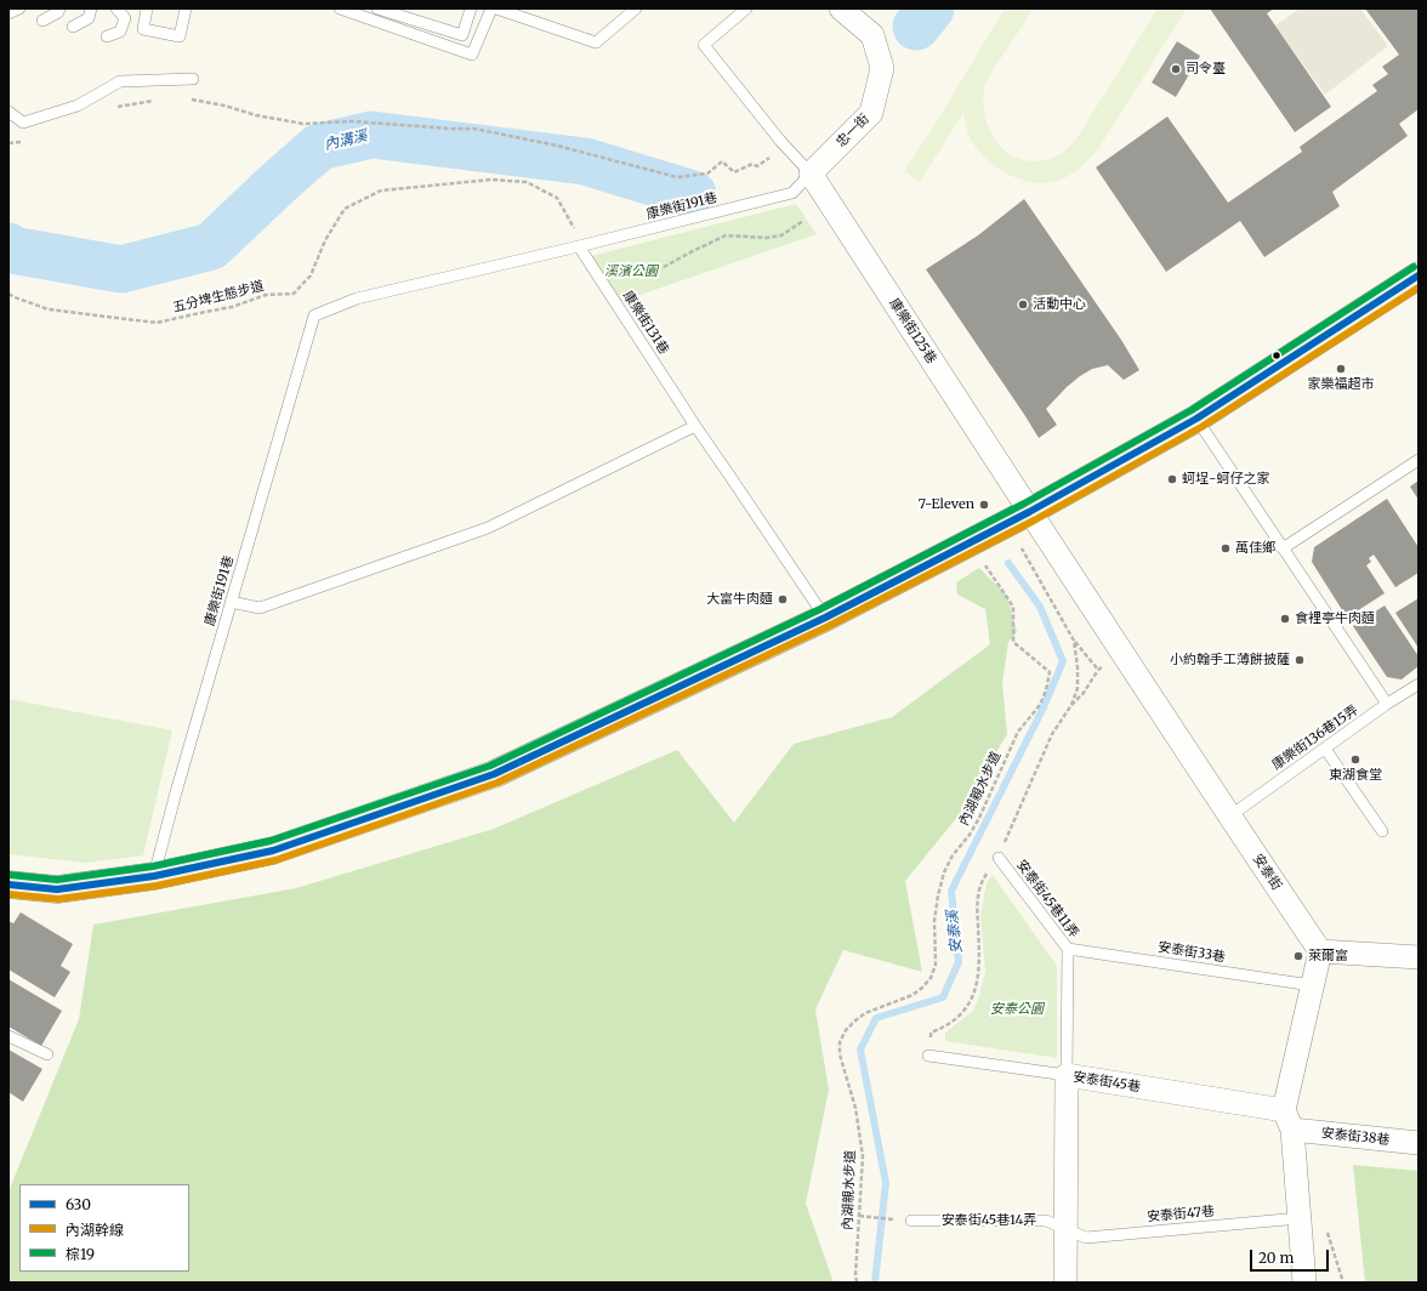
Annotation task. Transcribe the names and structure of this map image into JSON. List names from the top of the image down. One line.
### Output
{"streets":{"street":["忠一街","康樂街125巷","安泰街","安泰街45巷","安泰街38巷"],"lane":["康樂街191巷","康樂街131巷","康樂街136巷15弄","安泰街45巷11弄","安泰街33巷","安泰街47巷","安泰街45巷14弄"],"path":["五分埤生態步道","內湖親水步道"]},"crossings":[["忠一街","康樂街191巷"],["忠一街","康樂街125巷"],["康樂街191巷","五分埤生態步道"],["康樂街191巷","康樂街131巷"],["康樂街191巷","康樂街125巷"],["五分埤生態步道","康樂街131巷"],["康樂街125巷","安泰街"],["康樂街136巷15弄","安泰街"],["安泰街45巷11弄","安泰街33巷"],["安泰街45巷11弄","安泰街45巷"],["安泰街45巷","安泰街38巷"],["安泰街47巷","安泰街45巷14弄"]],"water":["內溝溪","安泰溪"],"parks":["溪濱公園","安泰公園"],"places":["司令臺","活動中心","家樂福超市","蚵埕-蚵仔之家","7-Eleven","萬佳鄉","大富牛肉麵","食裡亭牛肉麵","小約翰手工薄餅披薩","東湖食堂","萊爾富"],"lines":["transit line 棕19","transit line 630","transit line 內湖幹線"],"legend":["630","內湖幹線","棕19"],"scale_bar":"20 m"}
